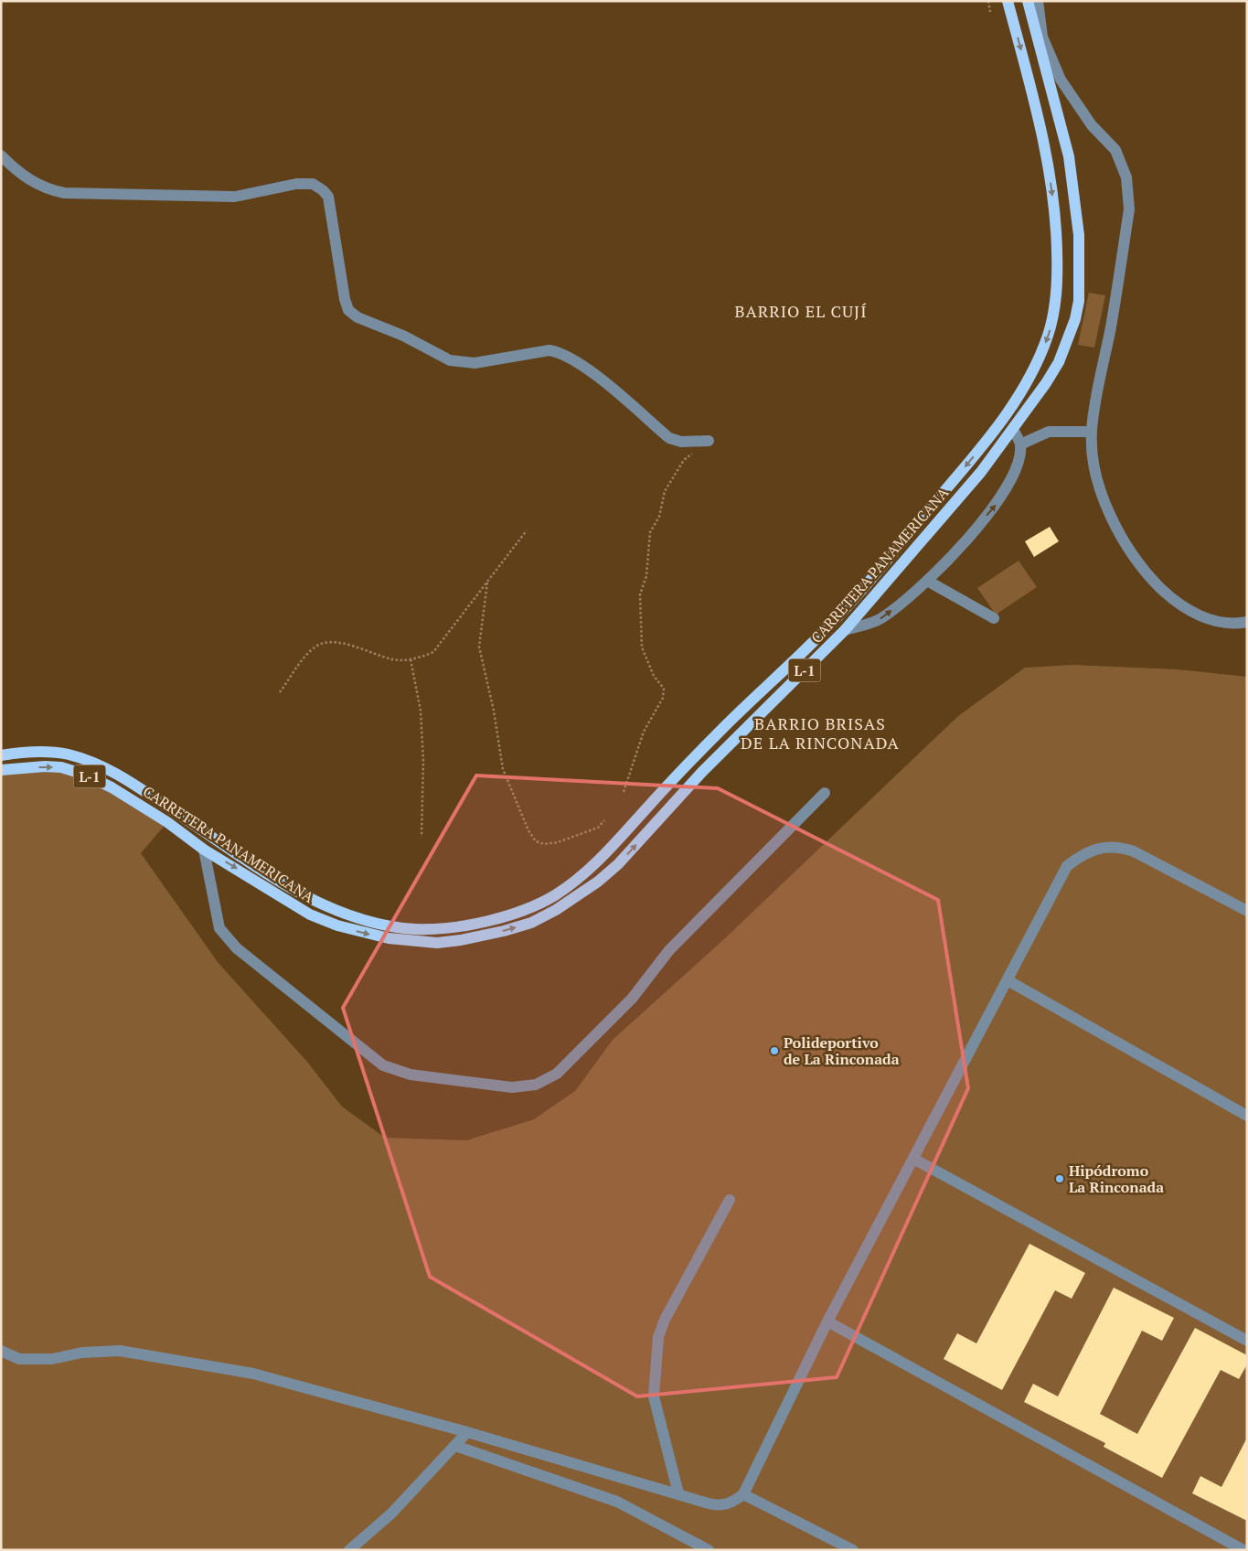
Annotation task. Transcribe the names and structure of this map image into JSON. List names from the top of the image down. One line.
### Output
{"streets":{"main road":["CARRETERA PANAMERICANA","L-1"]},"districts":["BARRIO EL CUJÍ","BARRIO BRISAS DE LA RINCONADA"],"places":["Polideportivo de La Rinconada","Hipódromo La Rinconada"]}
